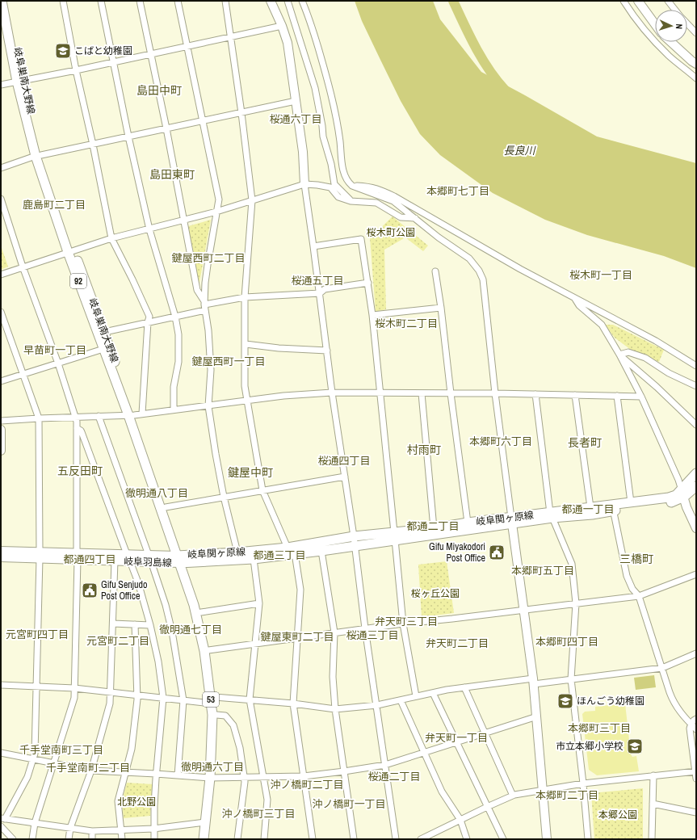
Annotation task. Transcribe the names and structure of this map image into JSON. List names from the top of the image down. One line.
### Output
{"streets":{"main road":["岐阜巣南大野線","92","岐阜関ヶ原線","53"],"street":["岐阜羽島線"]},"crossings":[["岐阜巣南大野線","岐阜関ヶ原線"],["岐阜巣南大野線","岐阜羽島線"],["岐阜関ヶ原線","岐阜羽島線"]],"districts":["島田中町","桜通六丁目","島田東町","本郷町七丁目","鹿島町二丁目","鍵屋西町二丁目","桜木町一丁目","桜通五丁目","桜木町二丁目","早苗町一丁目","鍵屋西町一丁目","本郷町六丁目","長者町","村雨町","桜通四丁目","五反田町","鍵屋中町","徹明通八丁目","都通一丁目","都通二丁目","都通三丁目","都通四丁目","三橋町","本郷町五丁目","弁天町三丁目","徹明通七丁目","元宮町四丁目","桜通三丁目","鍵屋東町二丁目","元宮町二丁目","本郷町四丁目","弁天町二丁目","本郷町三丁目","弁天町一丁目","千手堂南町三丁目","徹明通六丁目","千手堂南町二丁目","桜通二丁目","沖ノ橋町二丁目","本郷町二丁目","沖ノ橋町一丁目","沖ノ橋町三丁目"],"water":["長良川"],"parks":["桜木町公園","桜ヶ丘公園","北野公園","本郷公園"],"places":{"school or university":["こばと幼稚園","ほんごう幼稚園","市立本郷小学校"],"public building":["Gifu Miyakodori Post Office","Gifu Senjudo Post Office"]},"north":"right"}
